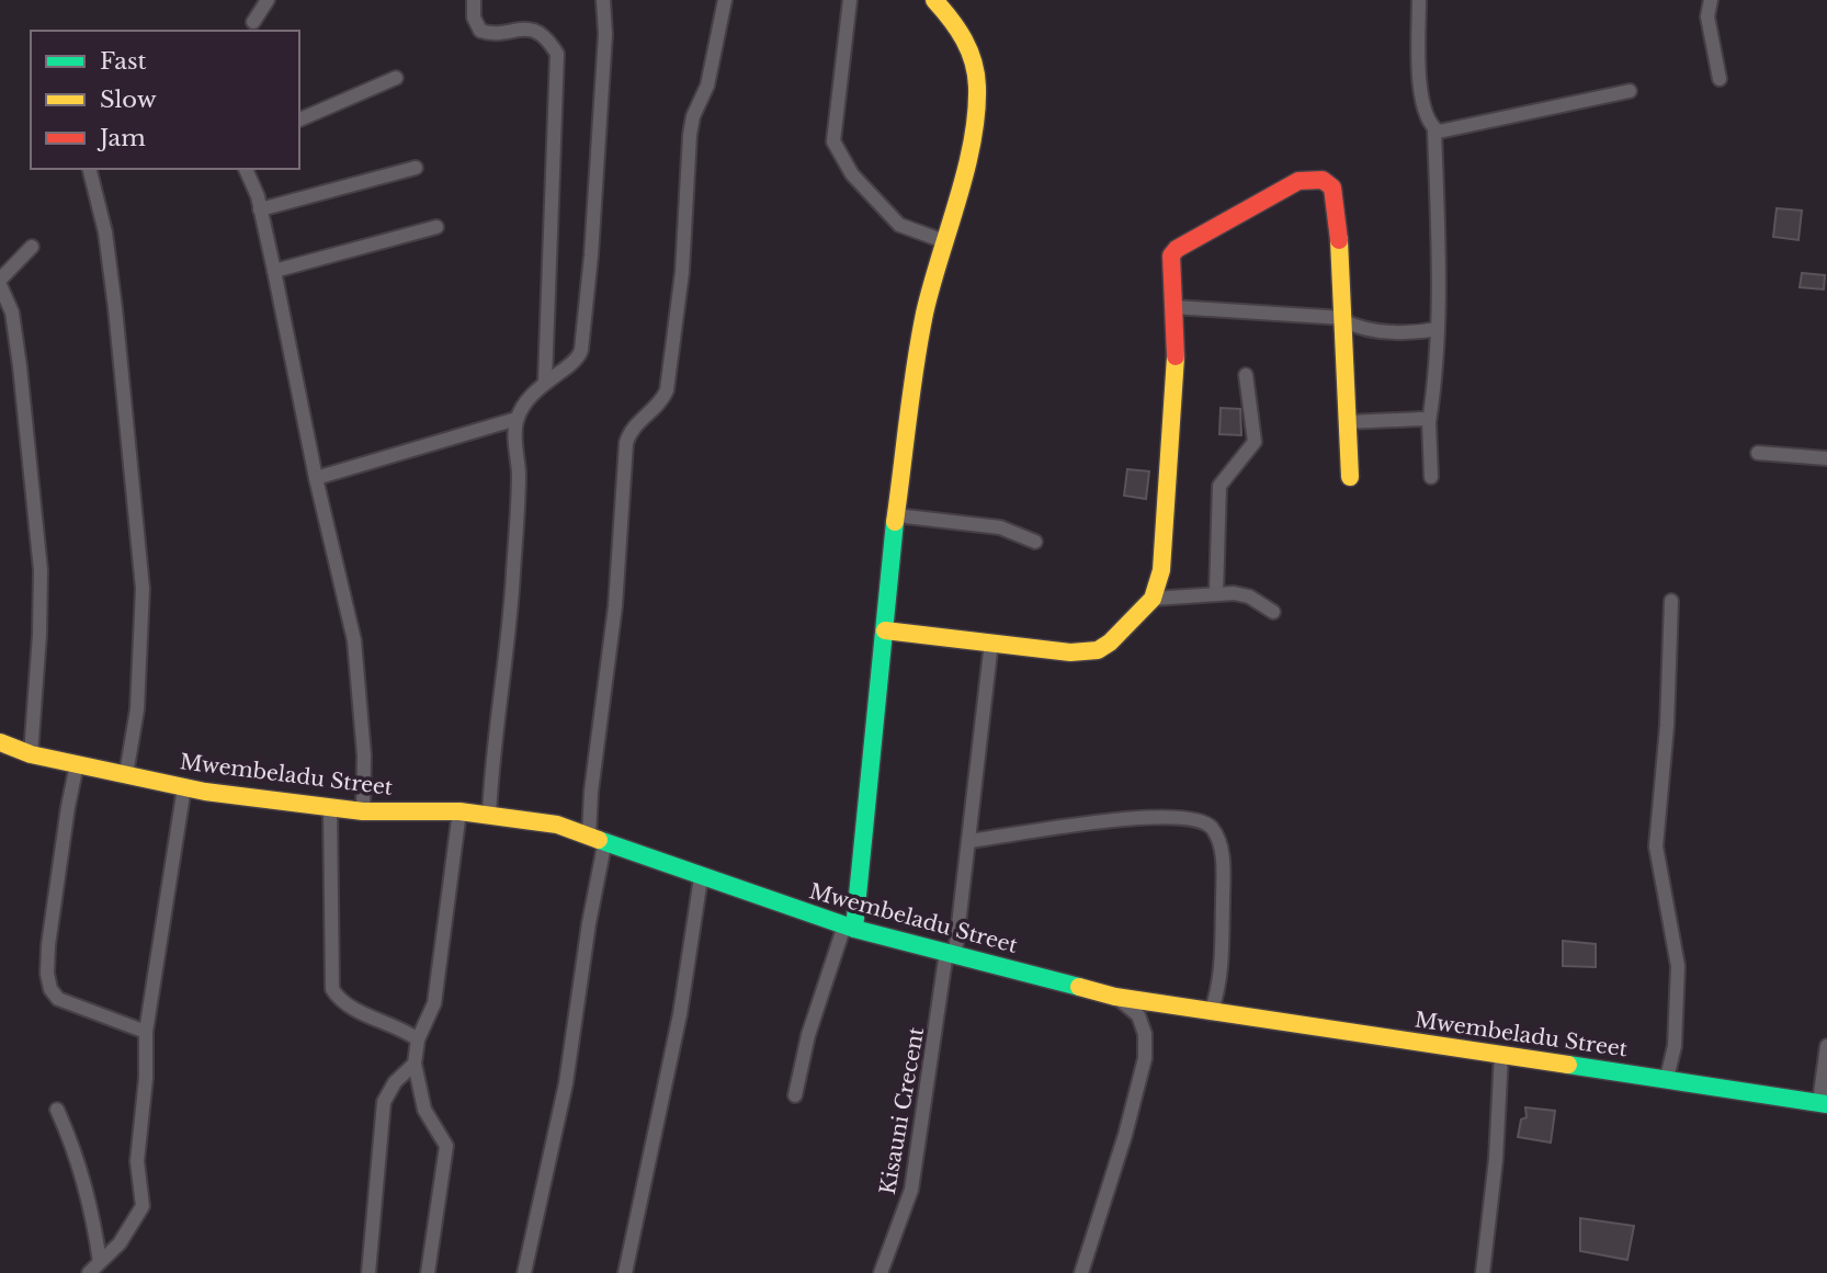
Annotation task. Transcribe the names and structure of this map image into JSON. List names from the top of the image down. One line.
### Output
{"streets":{"street":["Mwembeladu Street","Kisauni Crecent"]},"crossings":[["Mwembeladu Street","Kisauni Crecent"]],"legend":["Fast","Slow","Jam"]}
